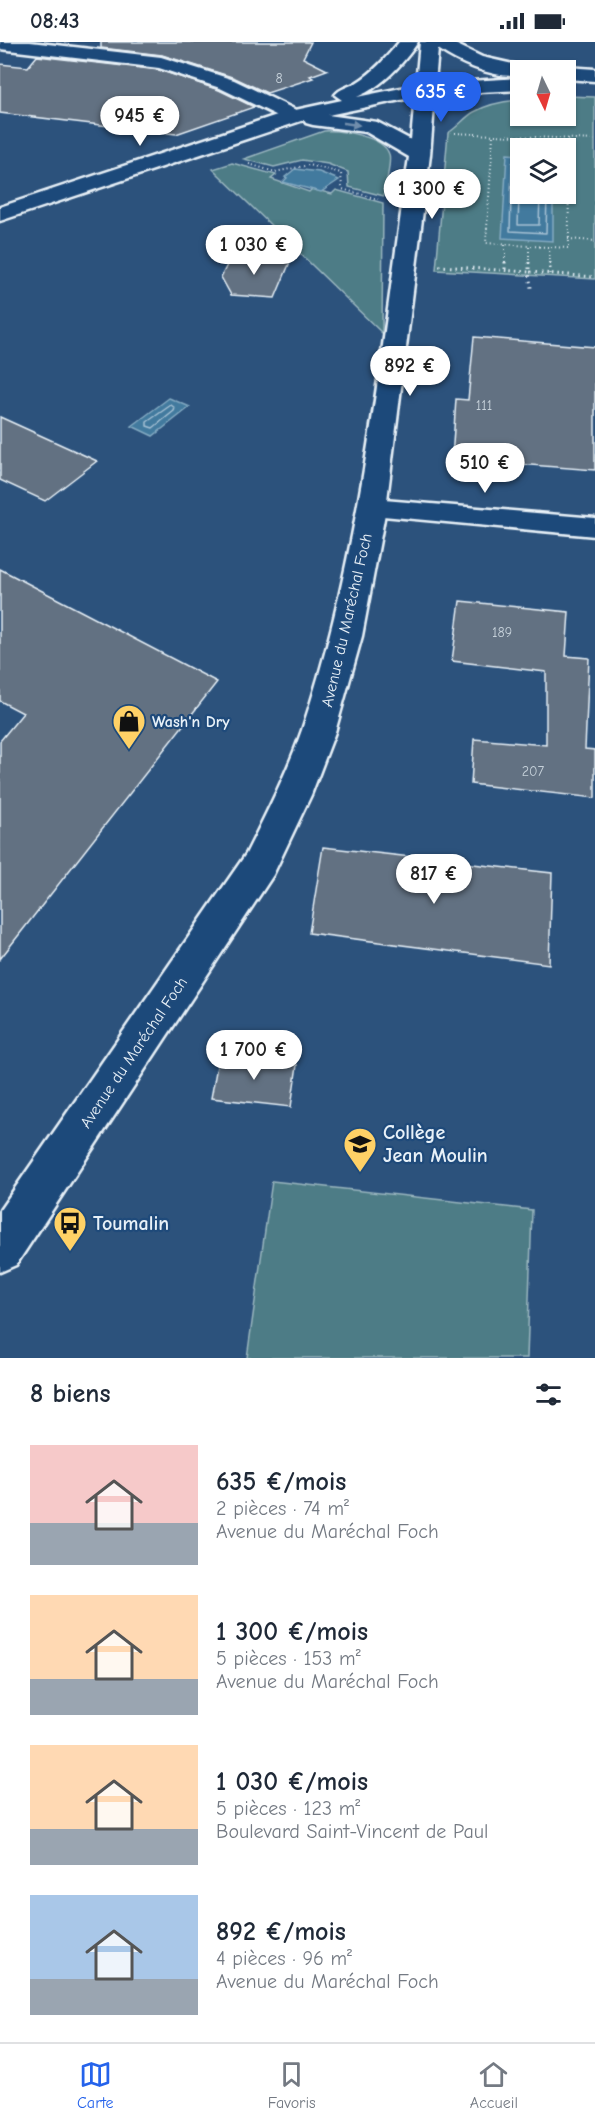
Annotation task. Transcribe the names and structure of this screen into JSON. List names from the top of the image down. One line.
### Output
{"streets":{"main road":["Avenue du Maréchal Foch"]},"places":{"shop":["Wash'n Dry"],"school or university":["Collège Jean Moulin"],"bus stop":["Toumalin"]},"house_numbers":["8","111","189","207"],"north":"bottom","page":{"status":"08:43","price":["635 €","945 €","1 300 €","1 030 €","892 €","510 €","817 €","1 700 €"],"heading":"8 biens","list":[{"name":"635 €/mois","note":"2 pièces · 74 m² · Avenue du Maréchal Foch"},{"name":"1 300 €/mois","note":"5 pièces · 153 m² · Avenue du Maréchal Foch"},{"name":"1 030 €/mois","note":"5 pièces · 123 m² · Boulevard Saint-Vincent de Paul"},{"name":"892 €/mois","note":"4 pièces · 96 m² · Avenue du Maréchal Foch"}],"tabs":["Carte","Favoris","Accueil"]}}
